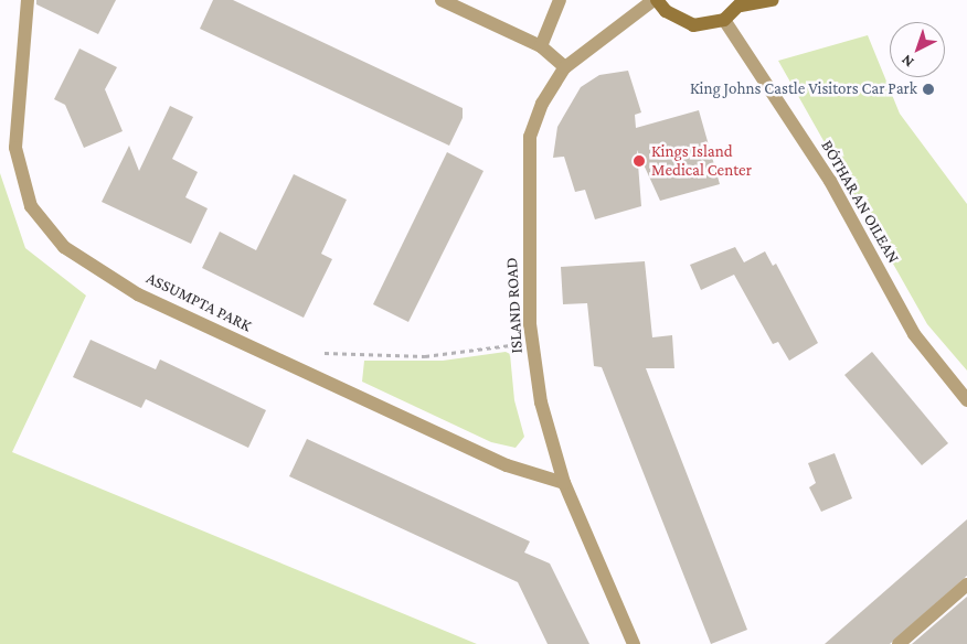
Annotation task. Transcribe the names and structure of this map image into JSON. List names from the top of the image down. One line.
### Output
{"streets":{"street":["BÓTHAR AN OILEAN","ASSUMPTA PARK","ISLAND ROAD"]},"crossings":[["ASSUMPTA PARK","ISLAND ROAD"]],"places":["King Johns Castle Visitors Car Park","Kings Island Medical Center"],"north":"bottom left"}
